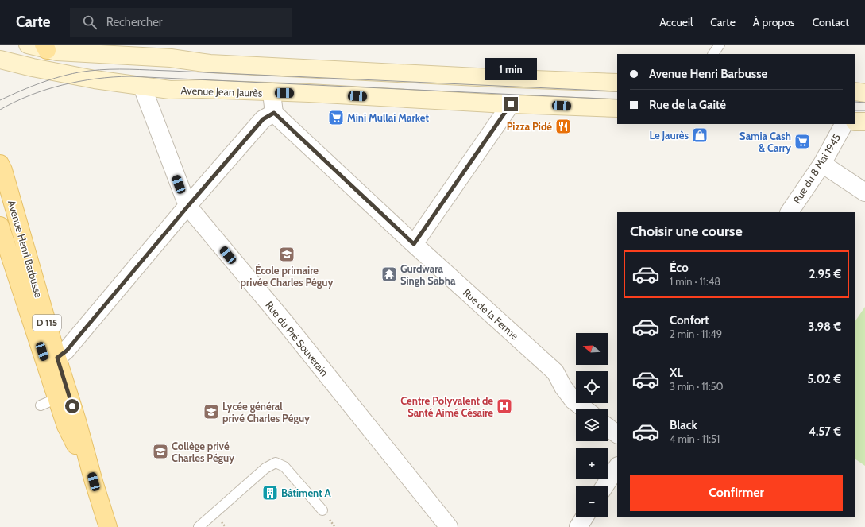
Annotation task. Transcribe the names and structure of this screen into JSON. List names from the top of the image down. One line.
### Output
{"streets":{"main road":["Avenue Henri Barbusse","D 115"],"street":["Avenue Jean Jaurès","Rue du 8 Mai 1945","Rue de la Ferme","Rue du Pré Souverain"]},"crossings":[["Avenue Jean Jaurès","Rue du Pré Souverain"]],"places":{"supermarket":["Mini Mullai Market","Samia Cash & Carry"],"restaurant":["Pizza Pidé"],"shop":["Le Jaurès"],"school or university":["École primaire privée Charles Péguy","Lycée général privé Charles Péguy","Collège privé Charles Péguy"],"temple":["Gurdwara Singh Sabha"],"hospital":["Centre Polyvalent de Santé Aimé Césaire"],"building":["Bâtiment A"]},"north":"left","page":{"header":"Carte","search":"Rechercher","nav":["Accueil","Carte","À propos","Contact"],"banner":["Avenue Henri Barbusse","Rue de la Gaité"],"bubble":"1 min","heading":"Choisir une course","list":[{"name":"Éco","note":"1 min · 11:48","value":"2.95 €"},{"name":"Confort","note":"2 min · 11:49","value":"3.98 €"},{"name":"XL","note":"3 min · 11:50","value":"5.02 €"},{"name":"Black","note":"4 min · 11:51","value":"4.57 €"}],"map_buttons":["+","−"],"buttons":"Confirmer"}}
